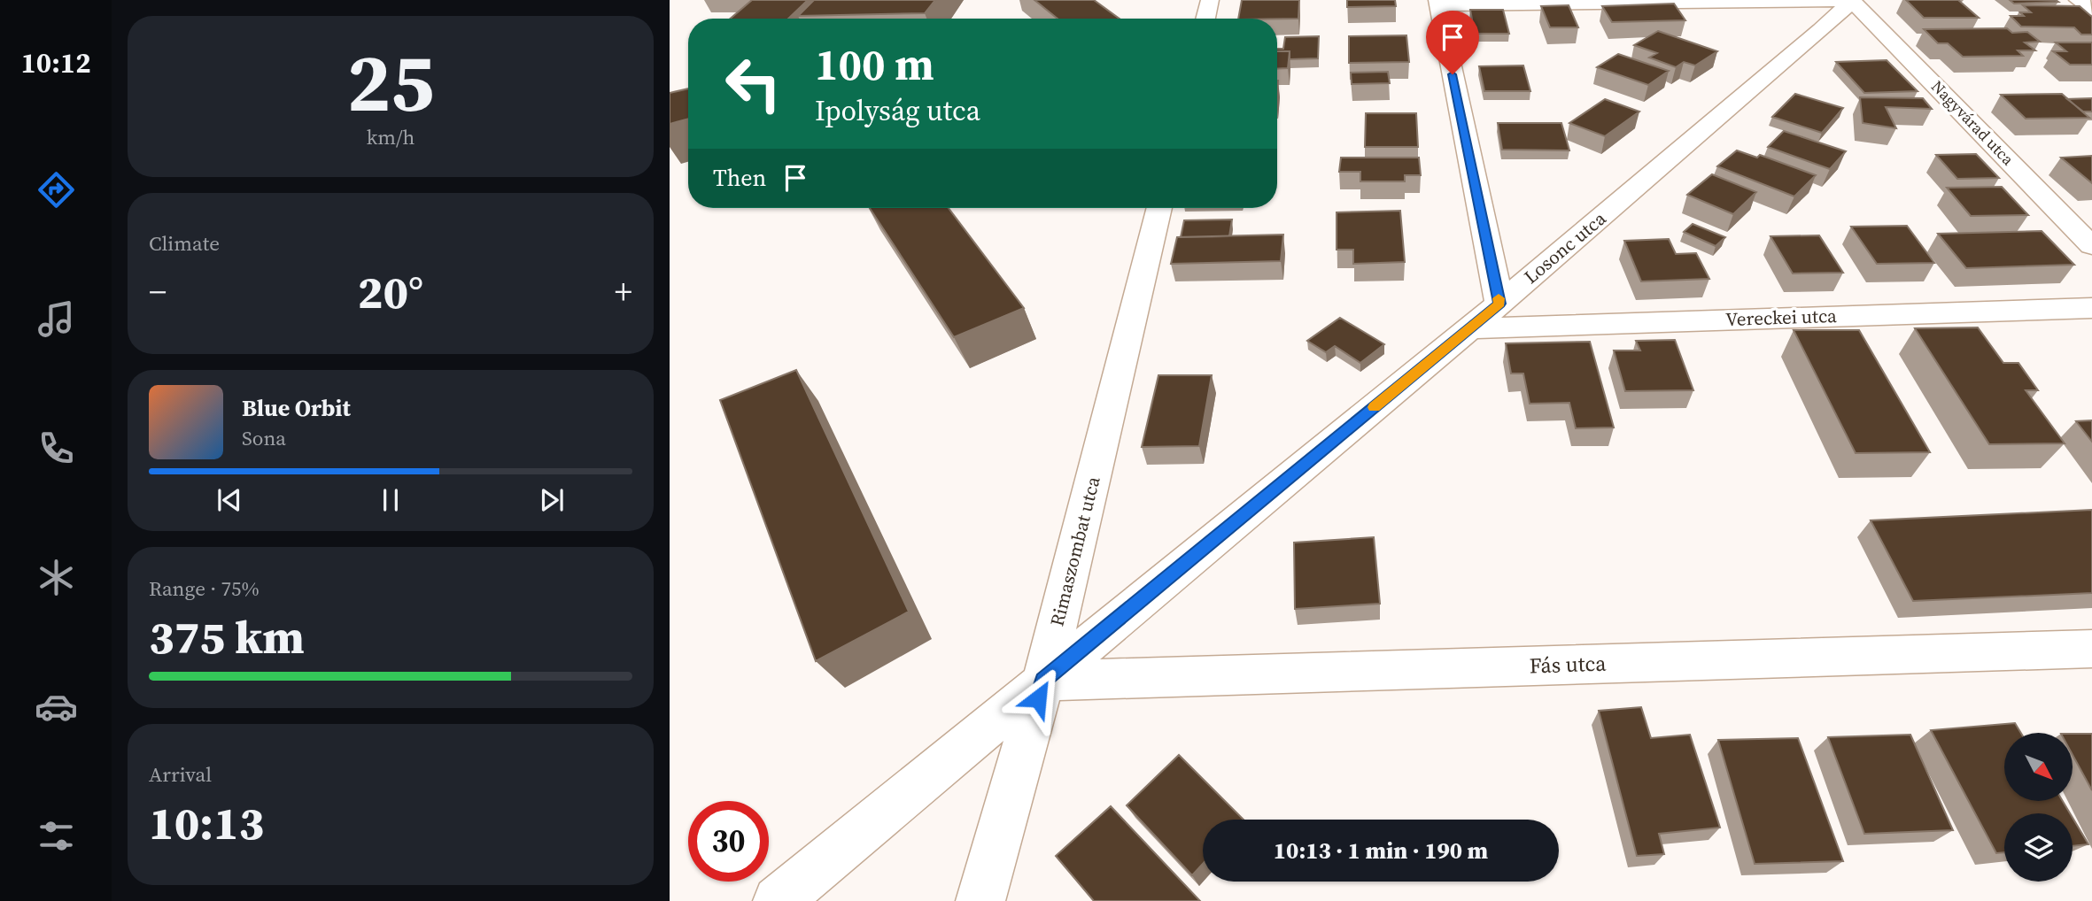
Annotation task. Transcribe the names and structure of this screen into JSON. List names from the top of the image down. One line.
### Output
{"streets":{"street":["Nagyvárad utca","Losonc utca","Vereckei utca","Rimaszombat utca","Fás utca"]},"crossings":[["Nagyvárad utca","Losonc utca"],["Losonc utca","Vereckei utca"],["Losonc utca","Rimaszombat utca"],["Losonc utca","Fás utca"],["Rimaszombat utca","Fás utca"]],"north":"bottom right","page":{"tabs":"10:12","tile":[["25","km/h"],"Climate",["Range · 75%","375 km"],["Arrival","10:13"]],"turn":["100 m","Ipolyság utca"],"then":"Then","heat":["−","20°","+"],"song":["Blue Orbit","Sona"],"limit":"30","trip":"10:13 · 1 min · 190 m"}}
